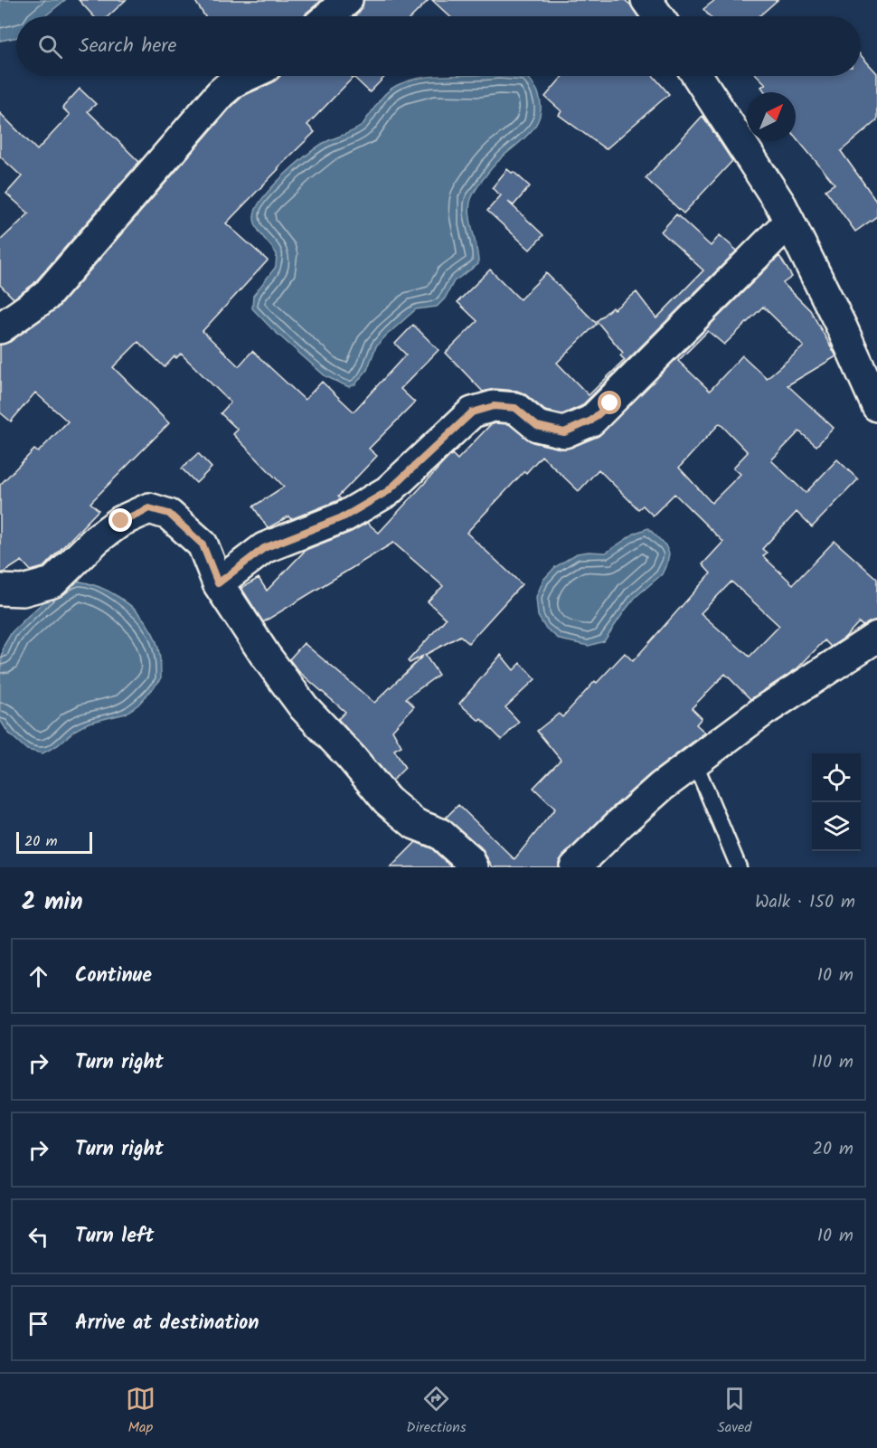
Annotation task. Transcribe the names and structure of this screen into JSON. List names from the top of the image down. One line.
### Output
{"scale_bar":"20 m","north":"top right","page":{"search":"Search here","scale":"20 m","heading":["2 min","Walk · 150 m"],"list":[["Continue","10 m"],["Turn right","110 m"],["Turn right","20 m"],["Turn left","10 m"],"Arrive at destination"],"nav":["Map","Directions","Saved"]}}
